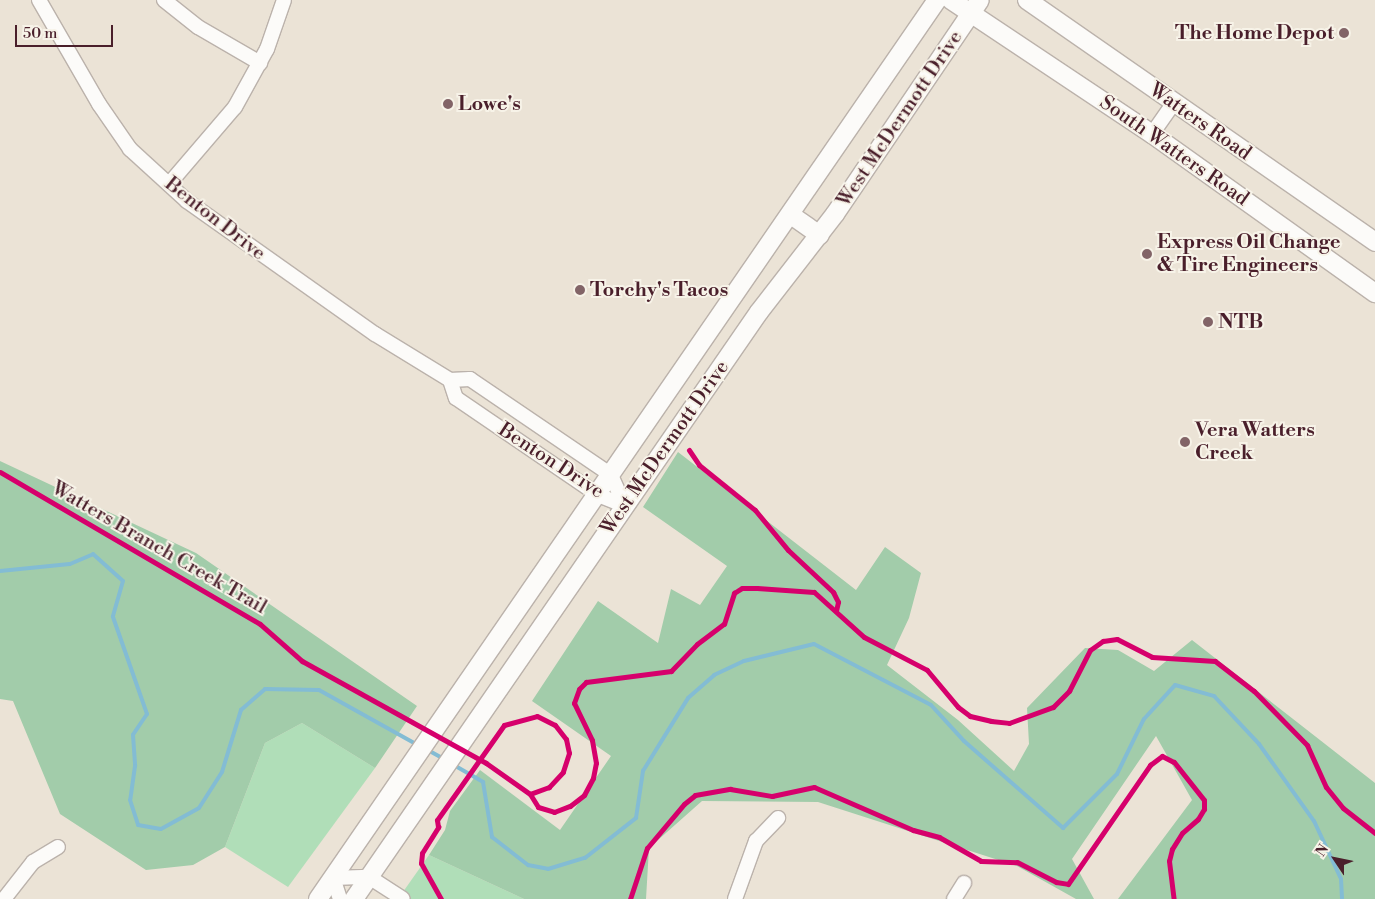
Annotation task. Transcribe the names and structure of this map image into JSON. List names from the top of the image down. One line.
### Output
{"streets":{"main road":["West McDermott Drive","Watters Road","South Watters Road"],"street":["Benton Drive"],"cycle path":["Watters Branch Creek Trail"]},"crossings":[["West McDermott Drive","South Watters Road"],["West McDermott Drive","Benton Drive"]],"places":["The Home Depot","Lowe's","Express Oil Change & Tire Engineers","Torchy's Tacos","NTB","Vera Watters Creek"],"scale_bar":"50 m","north":"top left"}
